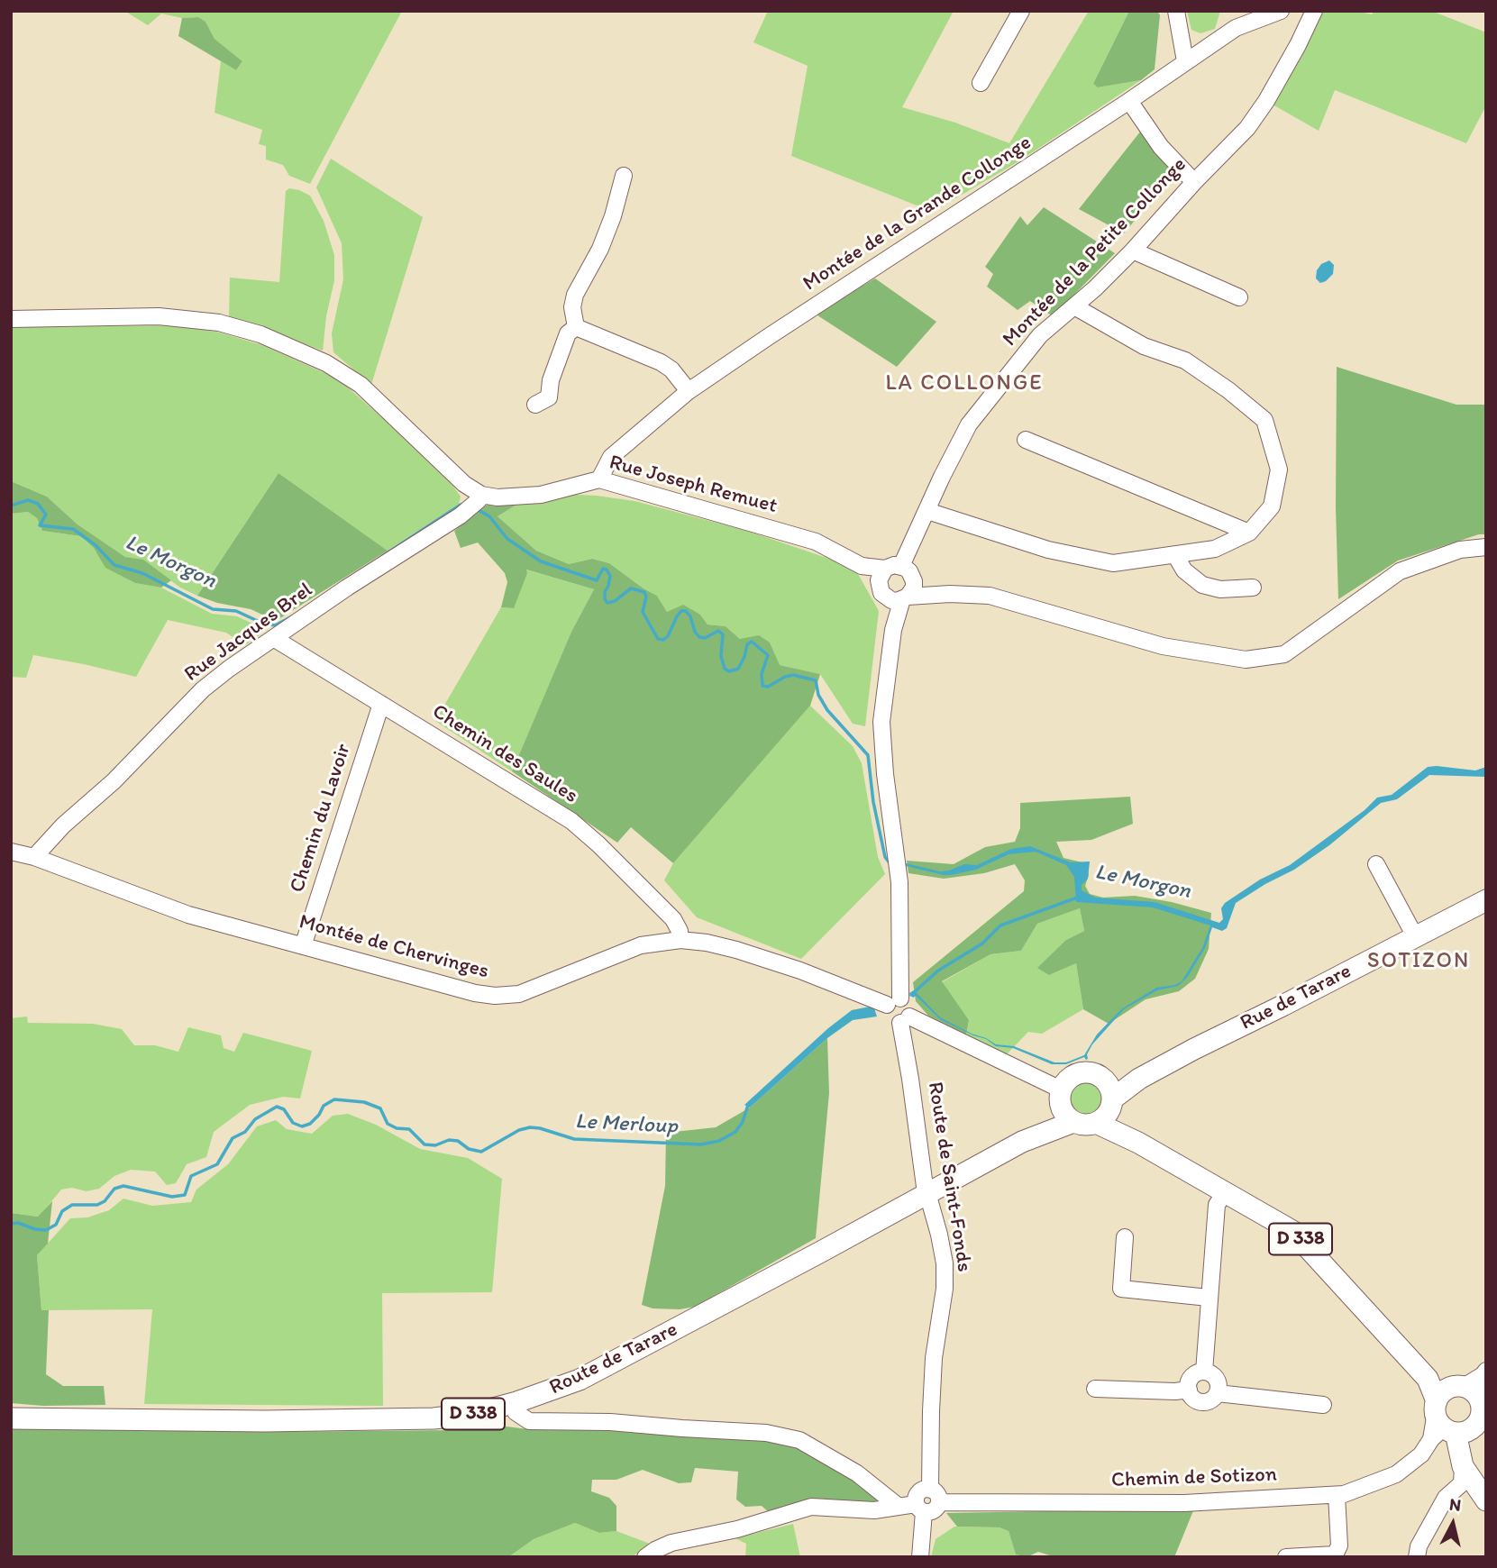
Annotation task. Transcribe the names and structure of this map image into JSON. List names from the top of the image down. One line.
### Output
{"streets":{"main road":["Rue de Tarare","D 338","Route de Tarare"],"street":["Montée de la Grande Collonge","Montée de la Petite Collonge","Rue Joseph Remuet","Rue Jacques Brel","Chemin des Saules","Chemin du Lavoir","Montée de Chervinges","Route de Saint-Fonds","Chemin de Sotizon"]},"crossings":[["Montée de la Grande Collonge","Rue Joseph Remuet"],["Montée de la Petite Collonge","Rue Joseph Remuet"],["Rue Joseph Remuet","Rue Jacques Brel"],["Rue Jacques Brel","Chemin des Saules"],["Rue Jacques Brel","Montée de Chervinges"],["Chemin des Saules","Chemin du Lavoir"],["Chemin des Saules","Montée de Chervinges"],["Chemin du Lavoir","Montée de Chervinges"],["Montée de Chervinges","Route de Saint-Fonds"],["Rue de Tarare","D 338"],["Rue de Tarare","Route de Tarare"],["Route de Saint-Fonds","Route de Tarare"],["Route de Saint-Fonds","Chemin de Sotizon"],["D 338","Route de Tarare"],["D 338","Chemin de Sotizon"]],"districts":["LA COLLONGE","SOTIZON"],"water":["Le Morgon","Le Merloup"],"north":"top"}
